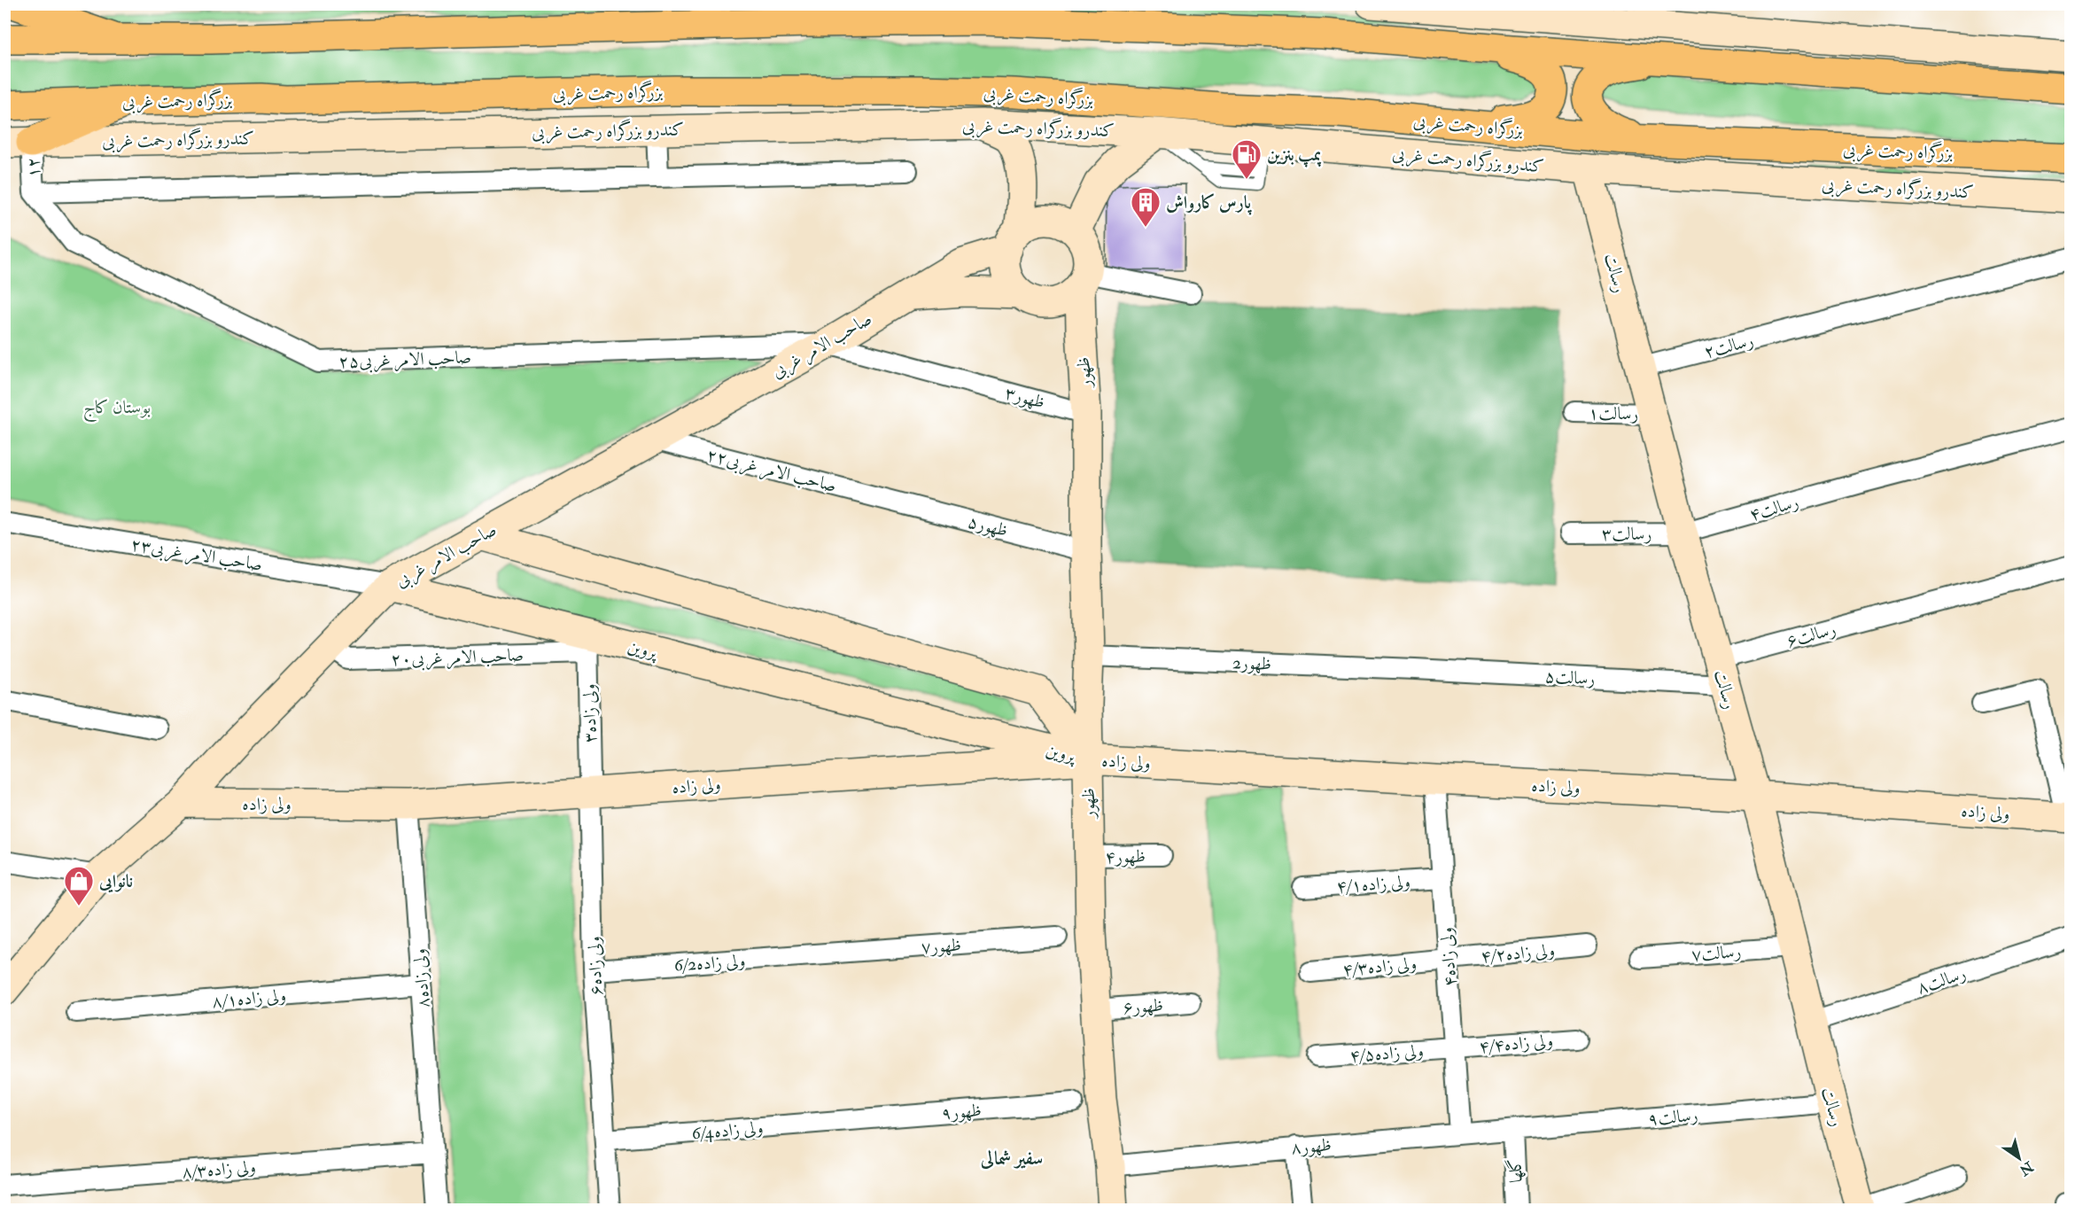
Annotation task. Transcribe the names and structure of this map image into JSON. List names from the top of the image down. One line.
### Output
{"streets":{"main road":["بزرگراه رحمت غربی"],"street":["کندرو بزرگراه رحمت غربی","۱۲","رسالت","صاحب الامر غربی","رسالت۲","صاحب الامر غربی۲۵","ظهور","ظهور۳","رسالت۱","صاحب الامر غربی٢٢","رسالت۴","ظهور۵","رسالت۳","صاحب الامر غربی۲۳","رسالت۶","پروین","صاحب الامر غربی۲۰","2ظهور","رسالت۵","ولی زاده۳","ولی زاده","ظهور۴","ولی زاده۴/۱","ظهور۷","ولی زاده۴/۲","رسالت۷","ولی زاده۴","6/2ولی زاده","ولی زاده۶","ولی زاده۴/۳","ولی زاده۸","رسالت۸","ولی زاده۸/۱","ظهور۶","ولی زاده۴/۴","ولی زاده۴/۵","ظهور۹","رسالت۹","6/4ولی زاده","ظهور۸","ولی زاده۸/۳","گلها"]},"crossings":[["کندرو بزرگراه رحمت غربی","۱۲"],["کندرو بزرگراه رحمت غربی","رسالت"],["۱۲","صاحب الامر غربی۲۵"],["رسالت","رسالت۲"],["رسالت","رسالت۱"],["رسالت","رسالت۴"],["رسالت","رسالت۳"],["رسالت","رسالت۶"],["رسالت","رسالت۵"],["رسالت","ولی زاده"],["رسالت","رسالت۷"],["رسالت","رسالت۸"],["رسالت","رسالت۹"],["صاحب الامر غربی","صاحب الامر غربی۲۵"],["صاحب الامر غربی","ظهور"],["صاحب الامر غربی","صاحب الامر غربی٢٢"],["صاحب الامر غربی","صاحب الامر غربی۲۳"],["صاحب الامر غربی","پروین"],["صاحب الامر غربی","صاحب الامر غربی۲۰"],["صاحب الامر غربی","ولی زاده"],["صاحب الامر غربی۲۵","ظهور۳"],["ظهور","ظهور۳"],["ظهور","ظهور۵"],["ظهور","پروین"],["ظهور","2ظهور"],["ظهور","ولی زاده"],["ظهور","ظهور۴"],["ظهور","ظهور۶"],["ظهور","ظهور۸"],["صاحب الامر غربی٢٢","ظهور۵"],["رسالت۴","رسالت۳"],["صاحب الامر غربی۲۳","پروین"],["رسالت۶","رسالت۵"],["پروین","صاحب الامر غربی۲۰"],["پروین","ولی زاده۳"],["پروین","ولی زاده"],["صاحب الامر غربی۲۰","ولی زاده۳"],["2ظهور","رسالت۵"],["ولی زاده۳","ولی زاده"],["ولی زاده۳","ولی زاده۶"],["ولی زاده","ولی زاده۴"],["ولی زاده","ولی زاده۶"],["ولی زاده","ولی زاده۸"],["ولی زاده۴/۱","ولی زاده۴"],["ظهور۷","6/2ولی زاده"],["ولی زاده۴/۲","ولی زاده۴"],["ولی زاده۴/۲","ولی زاده۴/۳"],["ولی زاده۴","ولی زاده۴/۳"],["ولی زاده۴","ولی زاده۴/۴"],["ولی زاده۴","ولی زاده۴/۵"],["ولی زاده۴","ظهور۸"],["6/2ولی زاده","ولی زاده۶"],["ولی زاده۶","6/4ولی زاده"],["ولی زاده۸","ولی زاده۸/۱"],["ولی زاده۸","ولی زاده۸/۳"],["ولی زاده۴/۴","ولی زاده۴/۵"],["ظهور۹","6/4ولی زاده"],["رسالت۹","ظهور۸"],["رسالت۹","گلها"],["ظهور۸","گلها"]],"districts":["سفیر شمالی"],"parks":["بوستان کاج"],"places":{"fuel station":["پمپ بنزین"],"building":["پارس کارواش"],"shop":["نانوایی"]},"north":"bottom right"}
